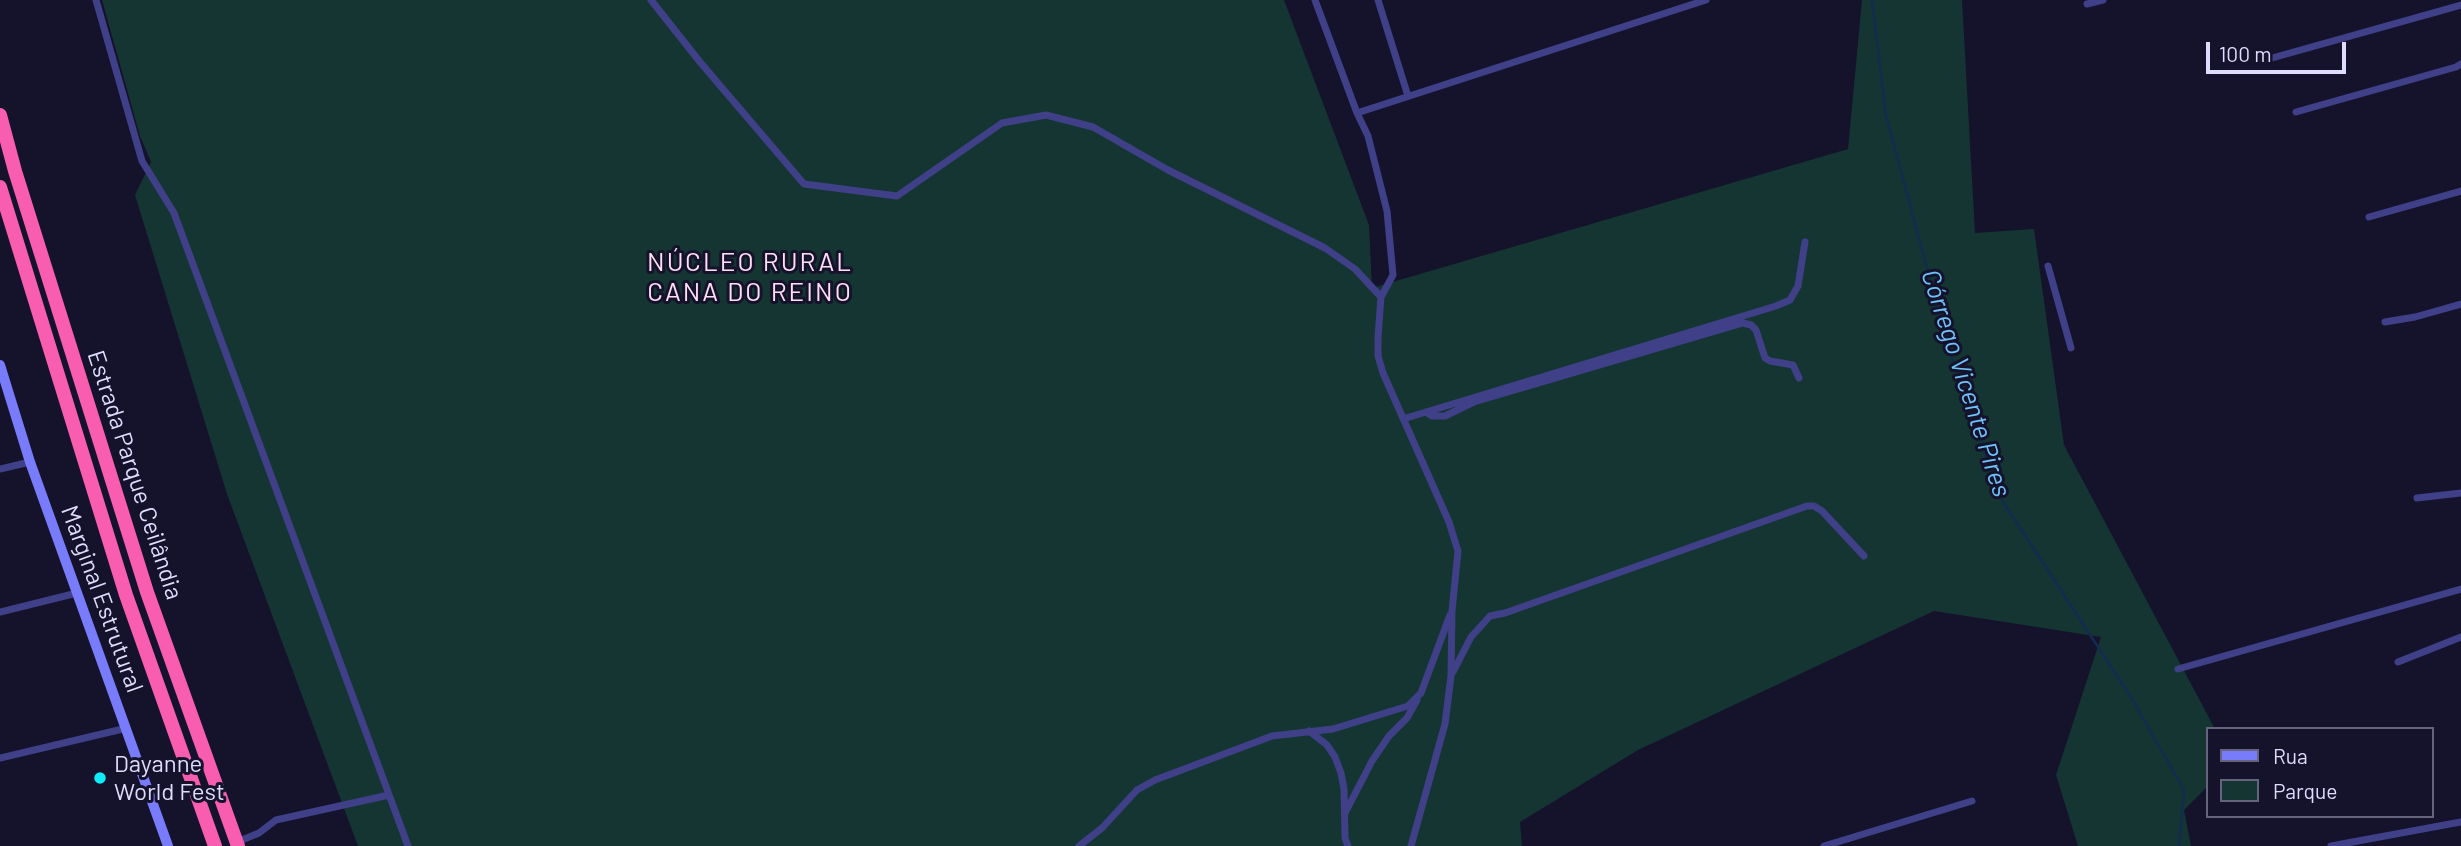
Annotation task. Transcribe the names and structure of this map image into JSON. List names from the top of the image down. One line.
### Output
{"streets":{"highway":["Estrada Parque Ceilândia"],"street":["Marginal Estrutural"]},"districts":["NÚCLEO RURAL CANA DO REINO"],"water":["Córrego Vicente Pires"],"places":["Dayanne World Fest"],"legend":["Rua","Parque"],"scale_bar":"100 m"}
